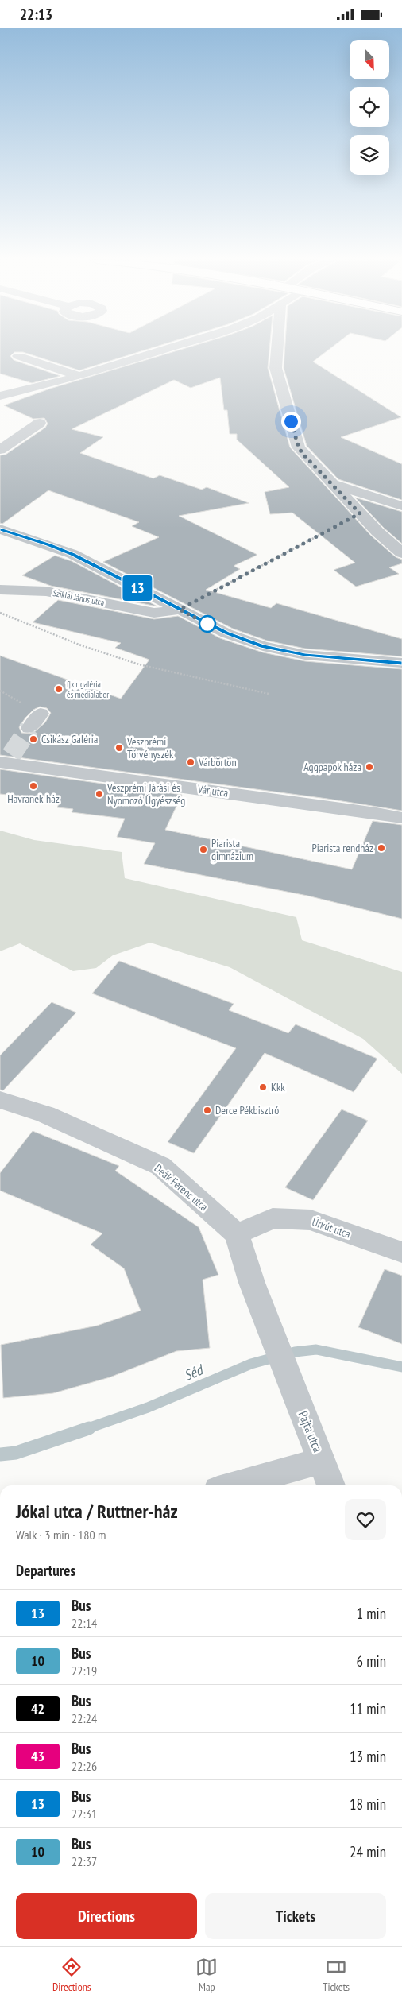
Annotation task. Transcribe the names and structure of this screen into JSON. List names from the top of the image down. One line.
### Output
{"streets":{"street":["Sziklai János utca","Vár utca","Deák Ferenc utca","Úrkút utca","Pajta utca"]},"crossings":[["Deák Ferenc utca","Úrkút utca"],["Deák Ferenc utca","Pajta utca"],["Úrkút utca","Pajta utca"]],"water":["Séd"],"places":["f|x|r galéria és médialabor","Csikász Galéria","Veszprémi Törvényszék","Várbörtön","Aggpapok háza","Havranek-ház","Veszprémi Járási és Nyomozó Ügyészség","Piarista rendház","Piarista gimnázium","Kkk","Derce Pékbisztró"],"lines":["bus line 13"],"north":"bottom right","page":{"status":"22:13","on_map":"13","heading":[["Jókai utca / Ruttner-ház","Walk · 3 min · 180 m"],"Departures"],"list":[{"mark":"13","name":"Bus","note":"22:14","value":"1 min"},{"mark":"10","name":"Bus","note":"22:19","value":"6 min"},{"mark":"42","name":"Bus","note":"22:24","value":"11 min"},{"mark":"43","name":"Bus","note":"22:26","value":"13 min"},{"mark":"13","name":"Bus","note":"22:31","value":"18 min"},{"mark":"10","name":"Bus","note":"22:37","value":"24 min"}],"buttons":["Directions","Tickets"],"tabs":["Directions","Map","Tickets"]}}
